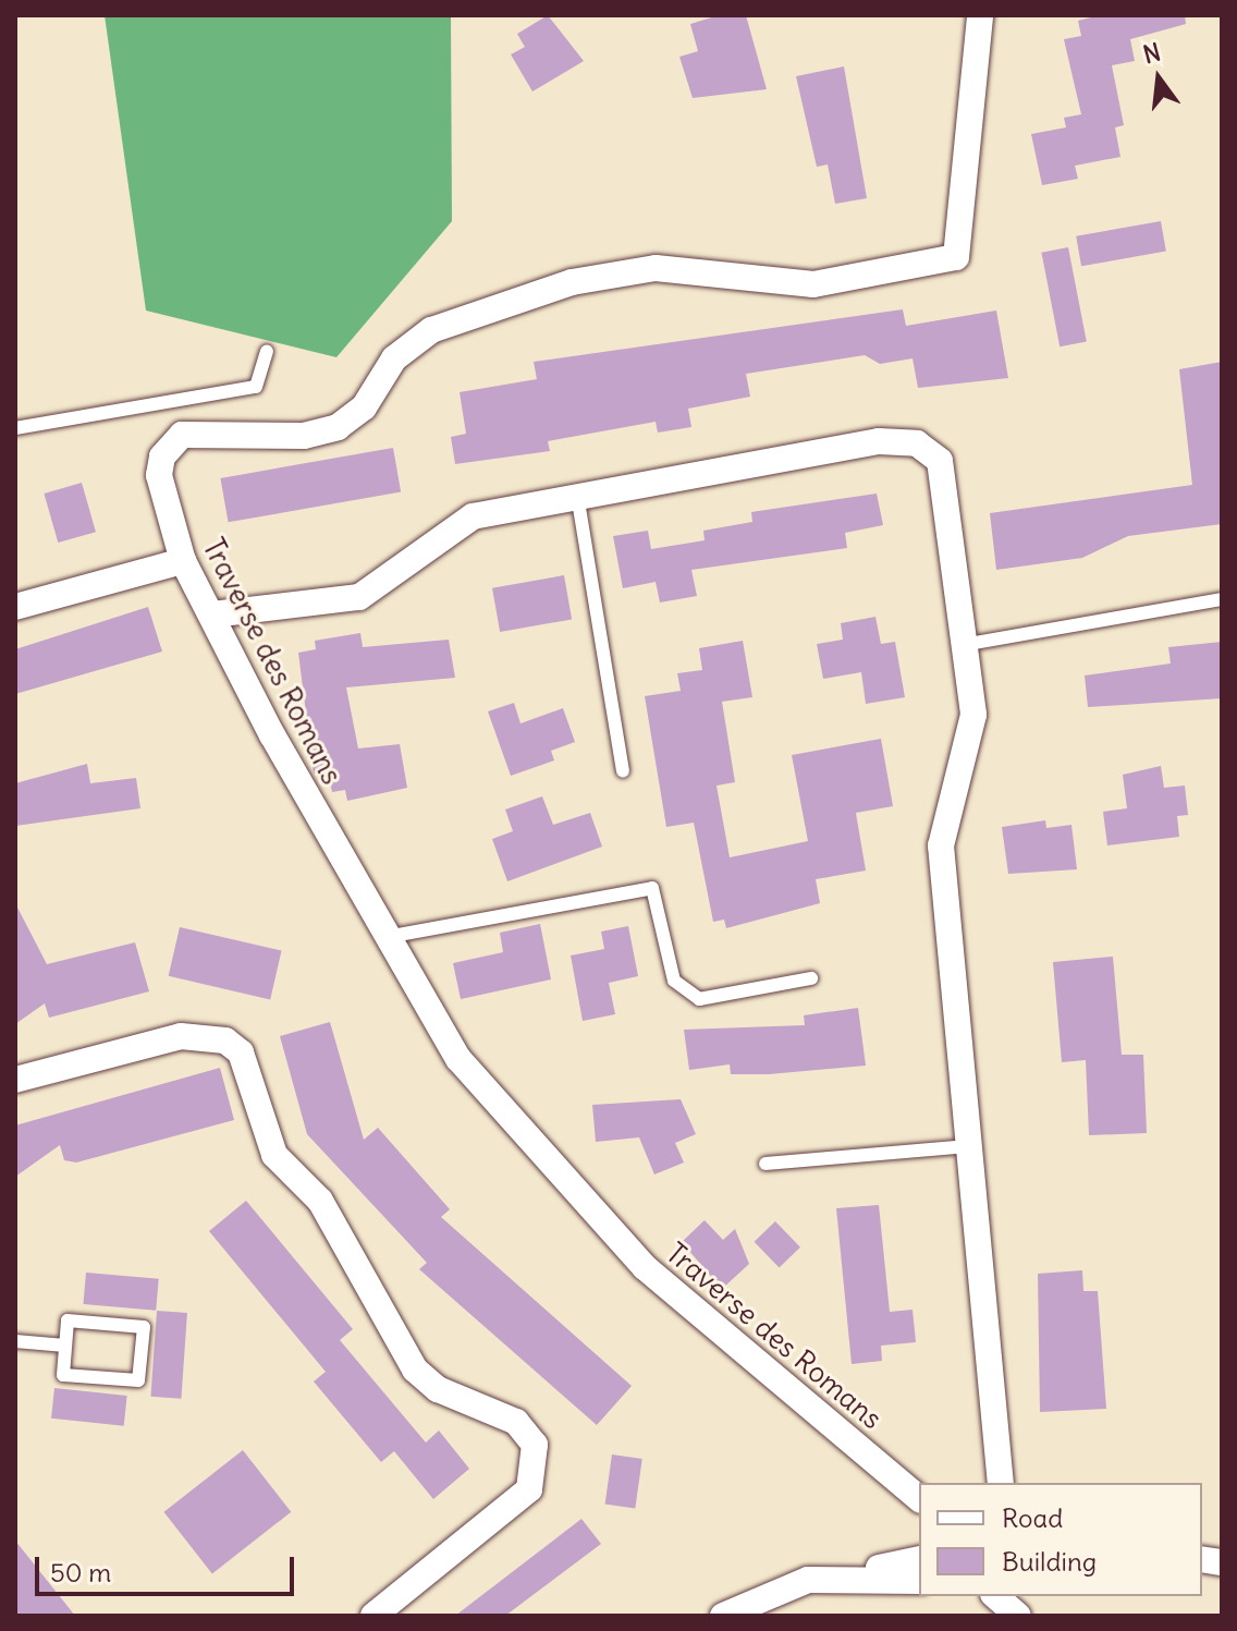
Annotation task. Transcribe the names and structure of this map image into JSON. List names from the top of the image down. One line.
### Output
{"streets":{"street":["Traverse des Romans"]},"legend":["Road","Building"],"scale_bar":"50 m","north":"top"}
